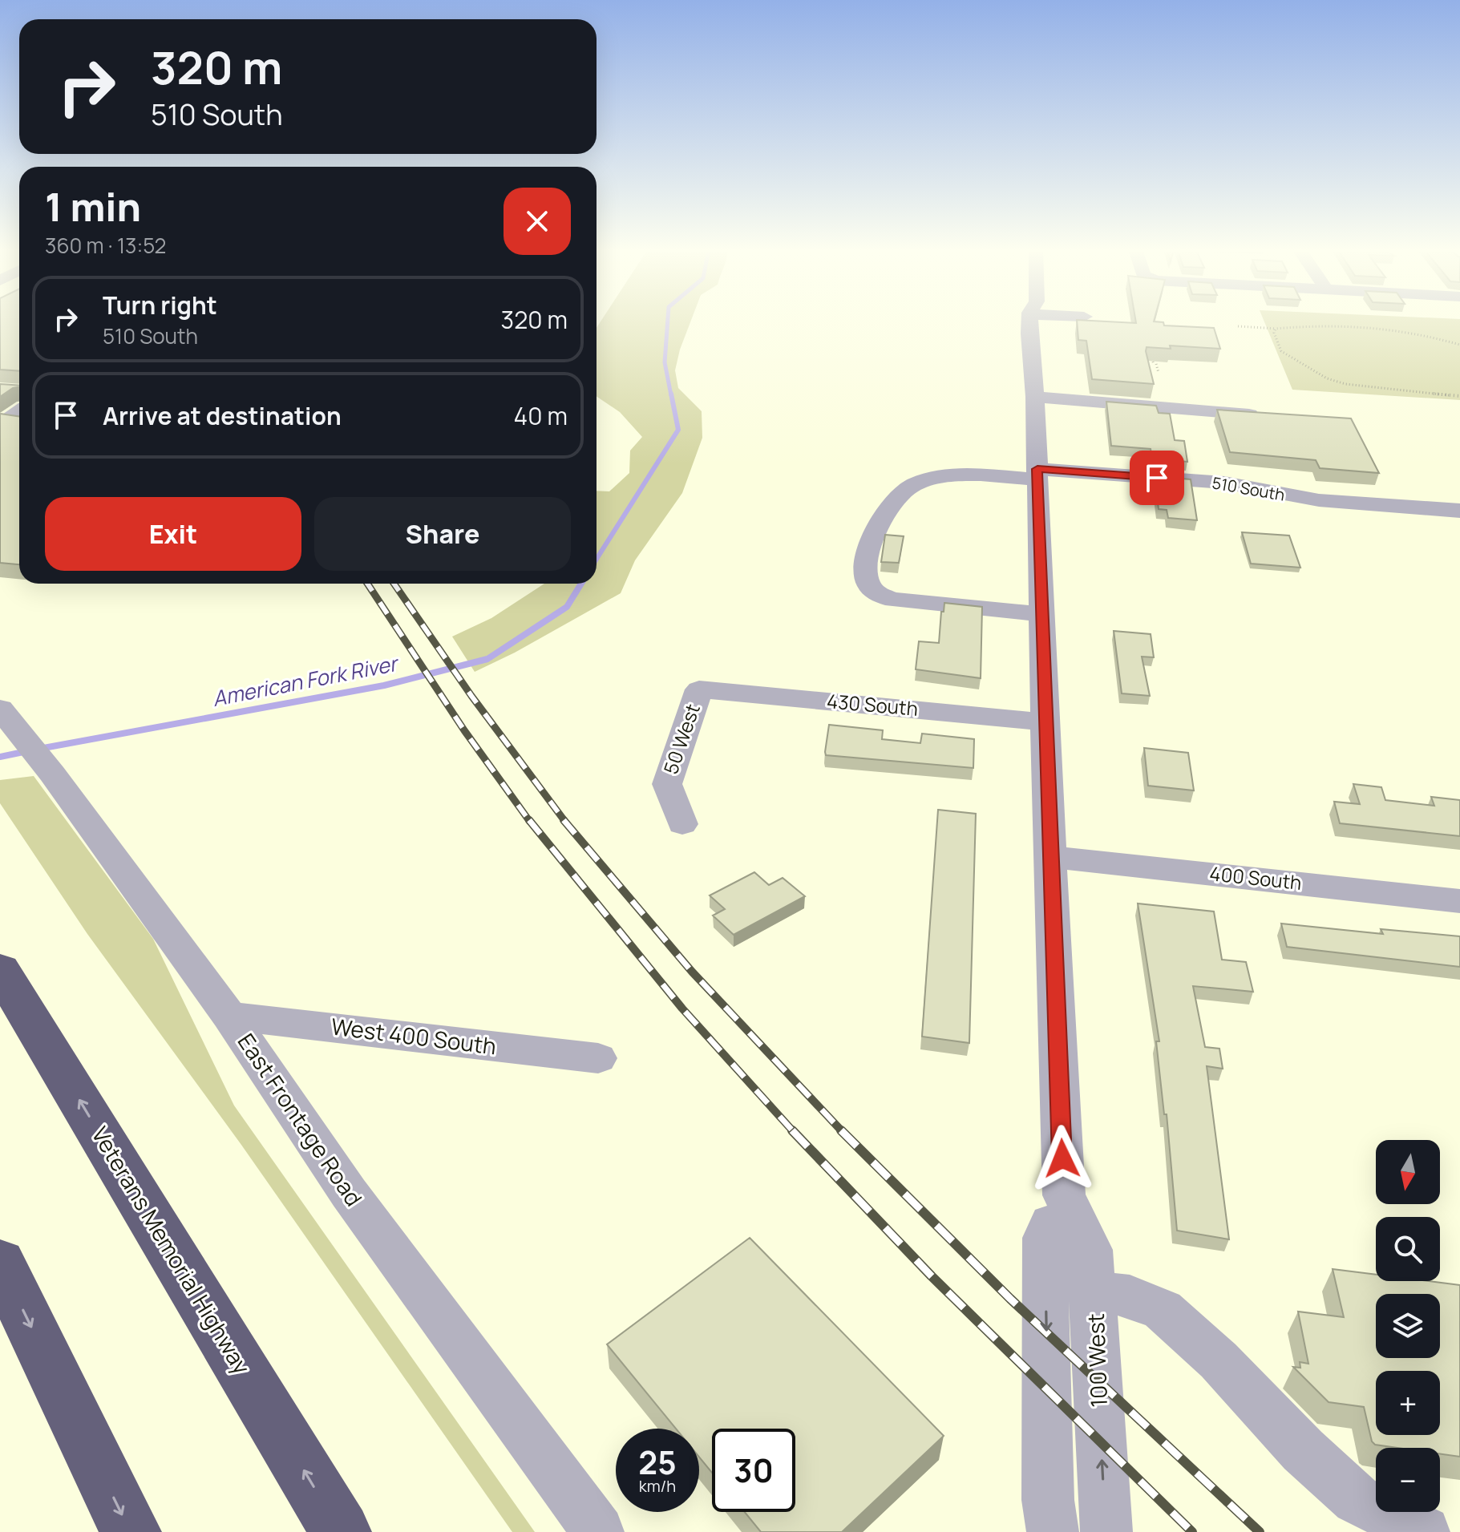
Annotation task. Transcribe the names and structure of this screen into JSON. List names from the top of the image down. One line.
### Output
{"streets":{"highway":["Veterans Memorial Highway"],"street":["510 South","430 South","50 West","400 South","West 400 South","East Frontage Road","100 West"]},"crossings":[["510 South","100 West"],["430 South","50 West"],["430 South","100 West"],["400 South","100 West"],["West 400 South","East Frontage Road"]],"water":["American Fork River"],"north":"bottom","page":{"turn":["320 m","510 South"],"heading":["1 min","360 m · 13:52"],"list":[{"name":"Turn right","note":"510 South","value":"320 m"},{"name":"Arrive at destination","value":"40 m"}],"buttons":["Exit","Share"],"map_buttons":["+","−"],"speed":"25 km/h","limit":"30"}}
